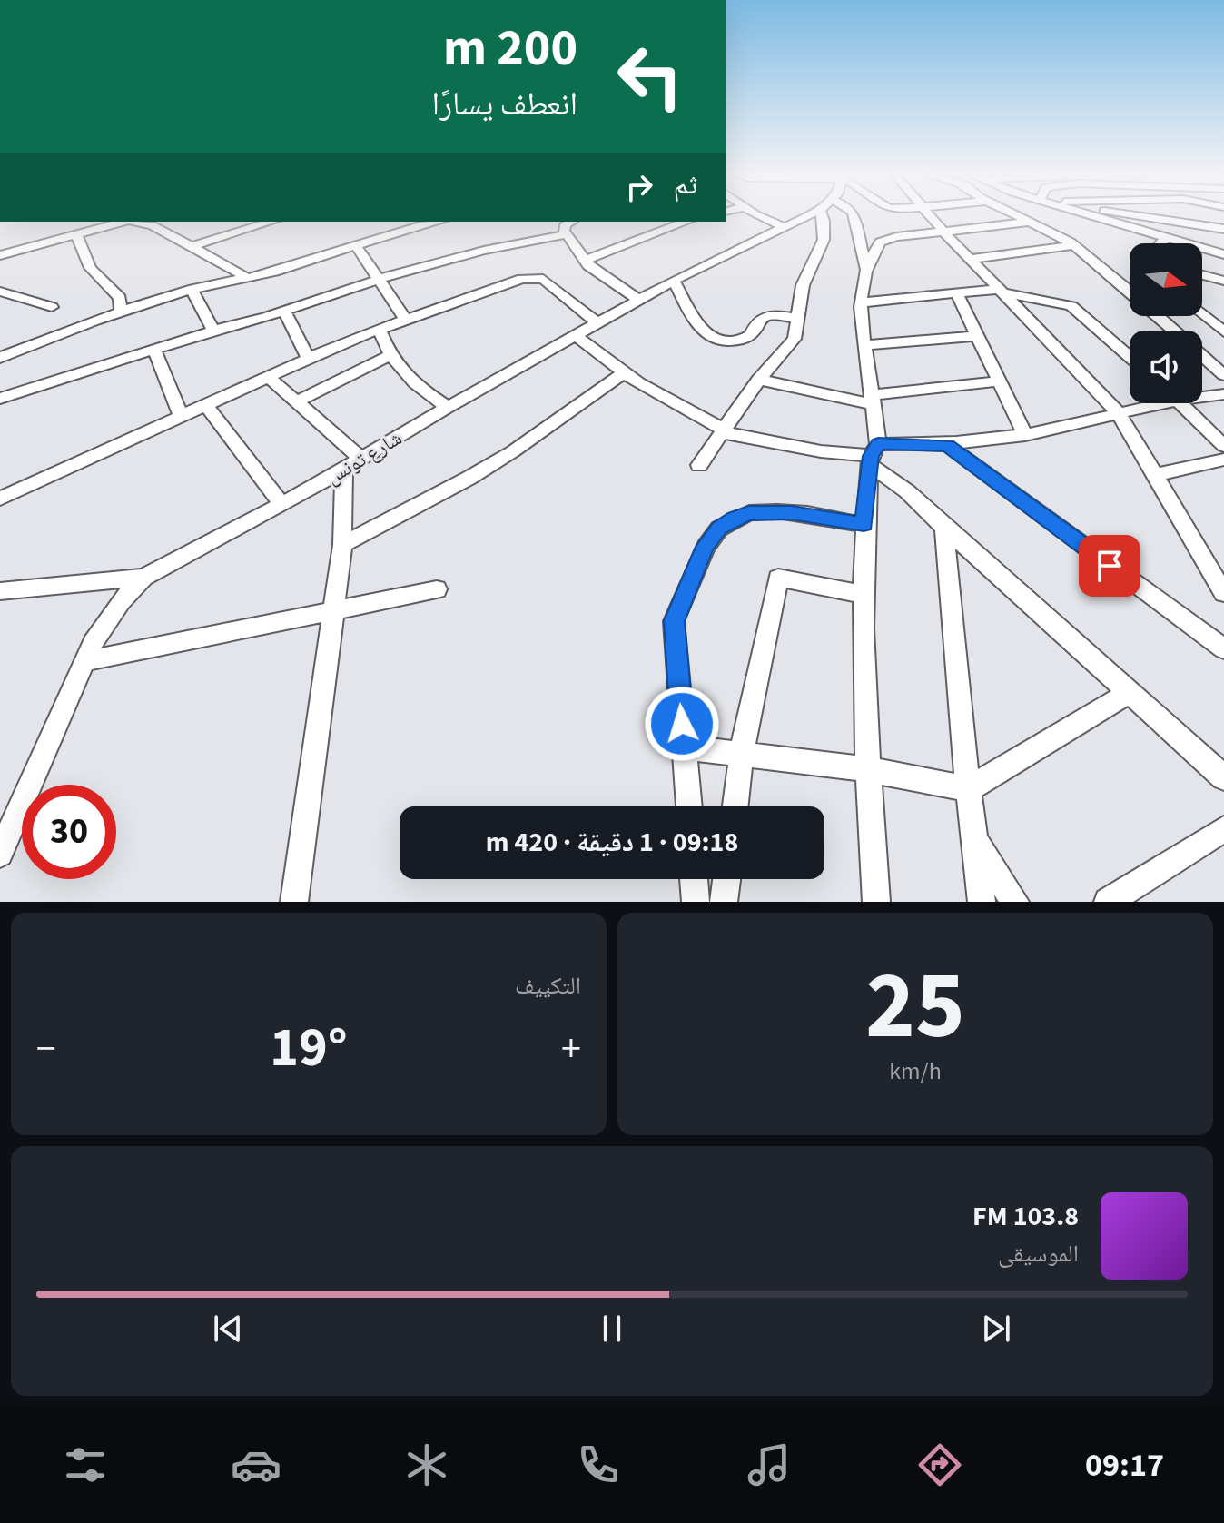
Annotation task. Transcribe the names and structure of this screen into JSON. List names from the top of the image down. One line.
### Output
{"streets":{"street":["شارع تونس"]},"north":"right","page":{"turn":["200 m","انعطف يسارًا"],"then":"ثم","limit":"30","trip":"09:18 · 1 دقيقة · 420 m","tile":[["25","km/h"],"التكييف"],"heat":["−","19°","+"],"song":["103.8 FM","الموسيقى"],"tabs":"09:17"}}
